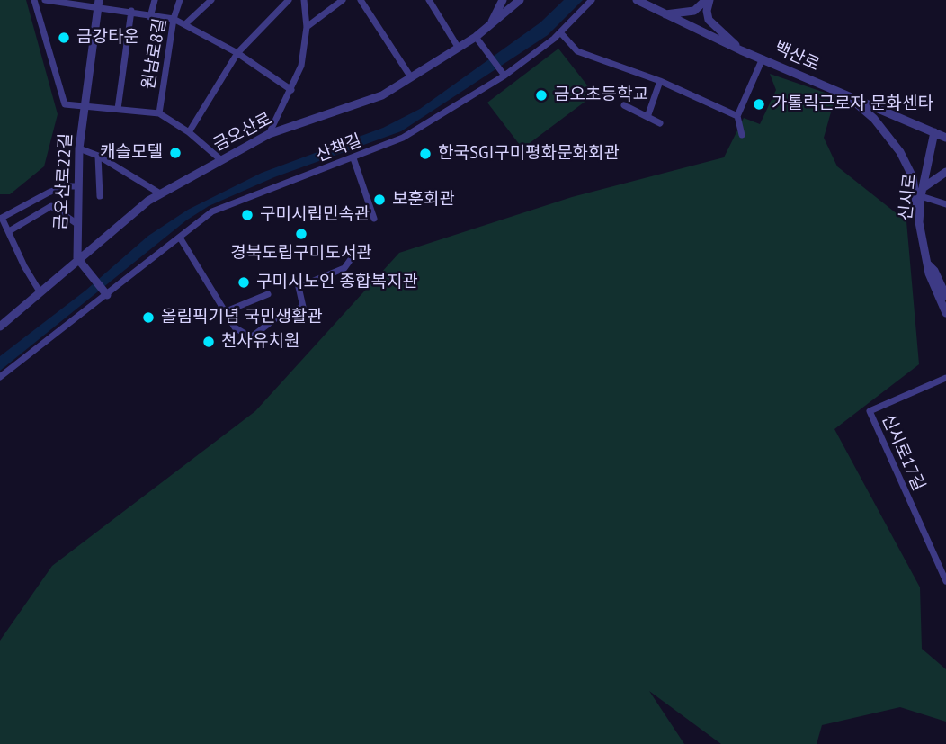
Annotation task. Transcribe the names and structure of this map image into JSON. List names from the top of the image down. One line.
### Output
{"streets":{"street":["원남로8길","백산로","금오산로","산책길","금오산로22길","신시로","신시로17길"]},"crossings":[["백산로","신시로"],["금오산로","금오산로22길"]],"places":["금강타운","금오초등학교","가톨릭근로자 문화센타","캐슬모텔","한국SGI구미평화문화회관","보훈회관","구미시립민속관","경북도립구미도서관","구미시노인 종합복지관","올림픽기념 국민생활관","천사유치원"]}
